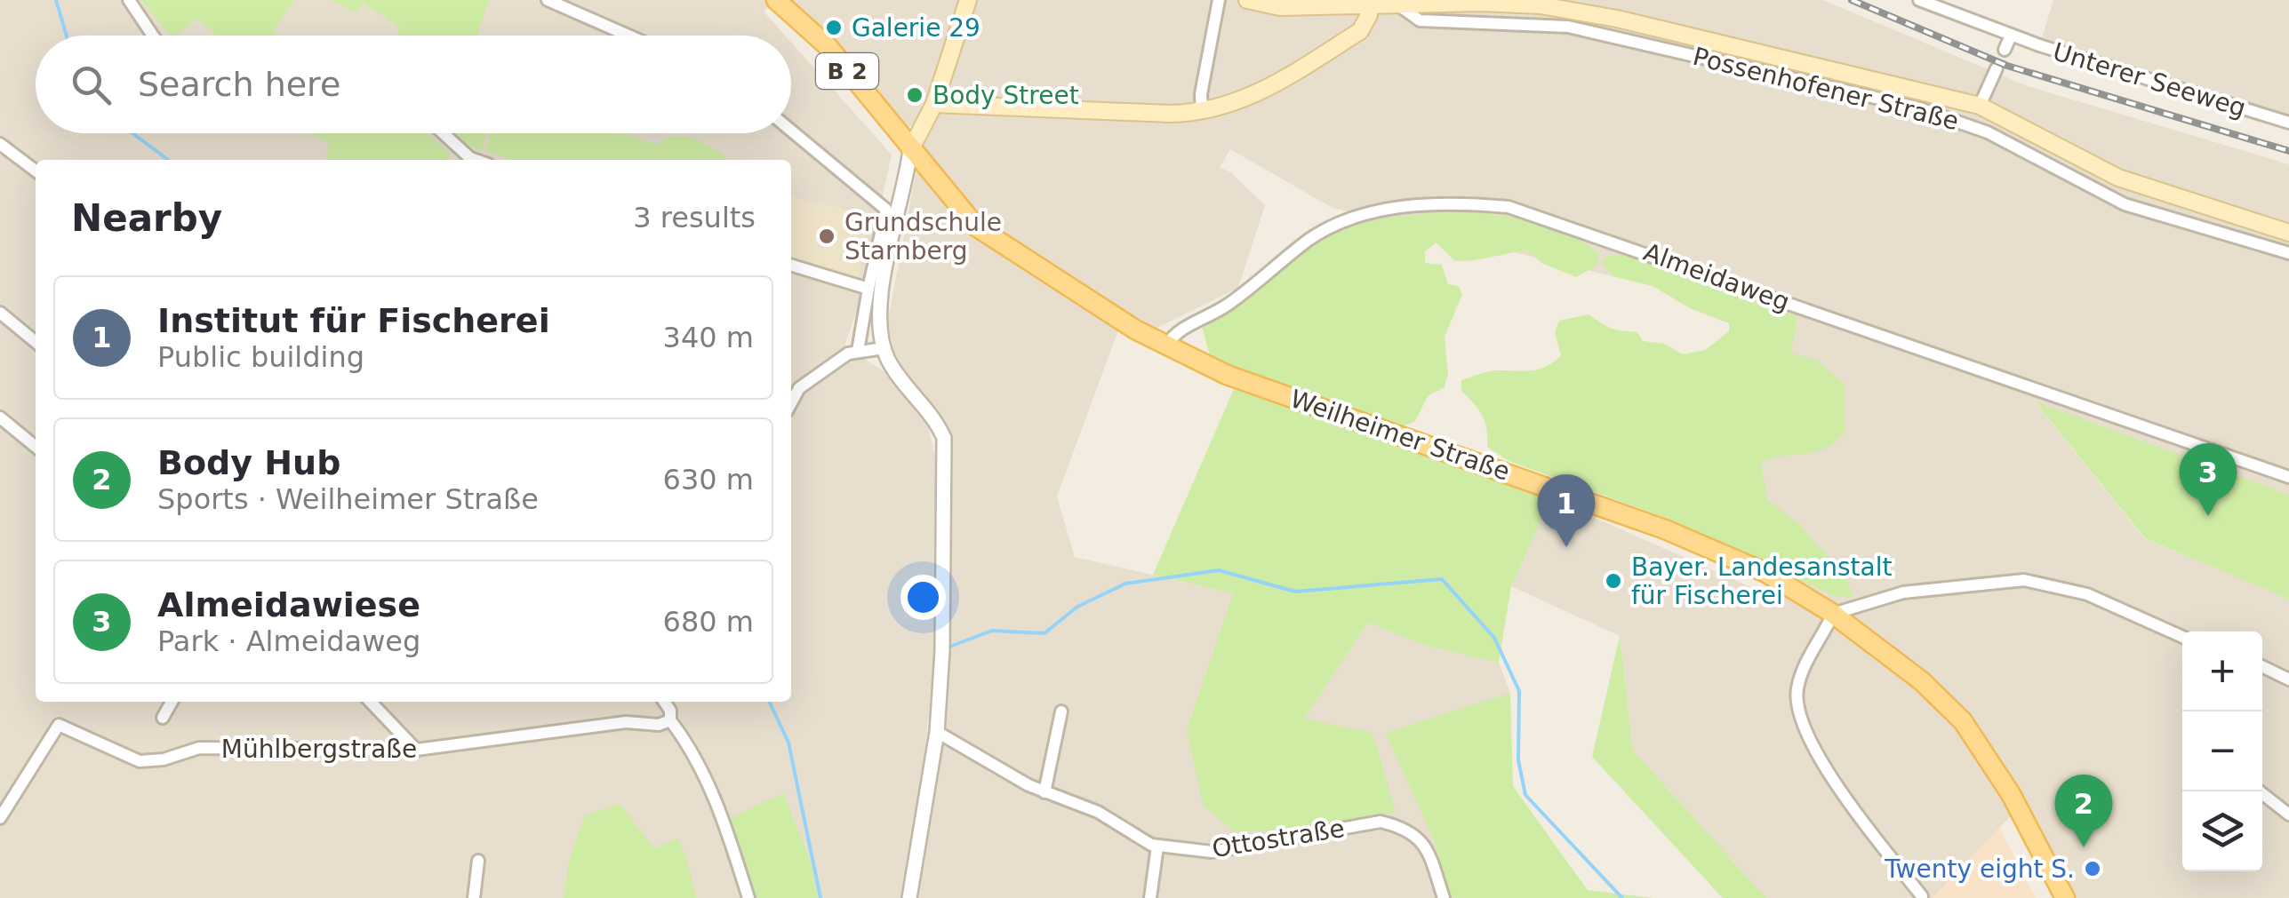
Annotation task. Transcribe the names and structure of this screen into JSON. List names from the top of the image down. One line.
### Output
{"streets":{"main road":["B 2","Possenhofener Straße","Weilheimer Straße"],"street":["Unterer Seeweg","Almeidaweg","Mühlbergstraße","Ottostraße"]},"crossings":[["B 2","Weilheimer Straße"],["Almeidaweg","Weilheimer Straße"]],"places":["Galerie 29","Body Street","Grundschule Starnberg","Bayer. Landesanstalt für Fischerei","Twenty eight S."],"page":{"search":"Search here","heading":["Nearby","3 results"],"list":[{"mark":"1","name":"Institut für Fischerei","note":"Public building","value":"340 m"},{"mark":"2","name":"Body Hub","note":"Sports · Weilheimer Straße","value":"630 m"},{"mark":"3","name":"Almeidawiese","note":"Park · Almeidaweg","value":"680 m"}],"pins":["3","1","2"],"map_buttons":["+","−"]}}
